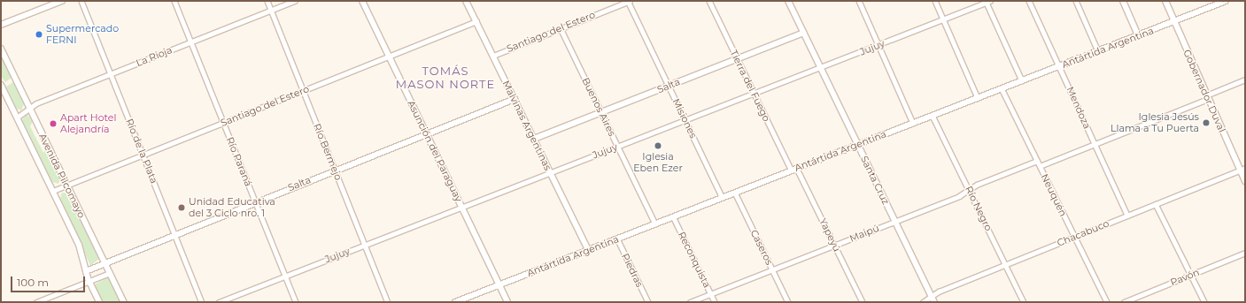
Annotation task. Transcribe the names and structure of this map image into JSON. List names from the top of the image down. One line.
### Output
{"streets":{"main road":["Antártida Argentina","Salta","Gobernador Duval","Malvinas Argentinas","Asunción del Paraguay","Avenida Pilcomayo","Santa Cruz"],"street":["Santiago del Estero","Jujuy","La Rioja","Tierra del Fuego","Buenos Aires","Mendoza","Misiones","Río de la Plata","Río Bermejo","Río Paraná","Neuquén","Río Negro","Maipú","Chacabuco","Yapeyú","Caseros","Reconquista","Piedras","Pavón"]},"crossings":[["Santiago del Estero","Buenos Aires"],["Santiago del Estero","Misiones"],["Santiago del Estero","Malvinas Argentinas"],["Santiago del Estero","Río de la Plata"],["Santiago del Estero","Asunción del Paraguay"],["Santiago del Estero","Río Bermejo"],["Santiago del Estero","Río Paraná"],["Santiago del Estero","Avenida Pilcomayo"],["Jujuy","Tierra del Fuego"],["Jujuy","Buenos Aires"],["Jujuy","Misiones"],["Jujuy","Malvinas Argentinas"],["Jujuy","Asunción del Paraguay"],["Jujuy","Río Bermejo"],["Jujuy","Río Paraná"],["Jujuy","Santa Cruz"],["Antártida Argentina","Tierra del Fuego"],["Antártida Argentina","Gobernador Duval"],["Antártida Argentina","Buenos Aires"],["Antártida Argentina","Mendoza"],["Antártida Argentina","Misiones"],["Antártida Argentina","Malvinas Argentinas"],["Antártida Argentina","Asunción del Paraguay"],["Antártida Argentina","Santa Cruz"],["Antártida Argentina","Neuquén"],["Antártida Argentina","Río Negro"],["Antártida Argentina","Yapeyú"],["Antártida Argentina","Caseros"],["Antártida Argentina","Reconquista"],["Antártida Argentina","Piedras"],["La Rioja","Río de la Plata"],["La Rioja","Río Bermejo"],["La Rioja","Río Paraná"],["La Rioja","Avenida Pilcomayo"],["Salta","Tierra del Fuego"],["Salta","Buenos Aires"],["Salta","Misiones"],["Salta","Malvinas Argentinas"],["Salta","Río de la Plata"],["Salta","Asunción del Paraguay"],["Salta","Río Bermejo"],["Salta","Río Paraná"],["Salta","Avenida Pilcomayo"],["Salta","Santa Cruz"],["Tierra del Fuego","Yapeyú"],["Gobernador Duval","Chacabuco"],["Mendoza","Chacabuco"],["Santa Cruz","Maipú"],["Santa Cruz","Chacabuco"],["Neuquén","Maipú"],["Neuquén","Chacabuco"],["Río Negro","Maipú"],["Río Negro","Chacabuco"],["Maipú","Yapeyú"],["Maipú","Caseros"],["Maipú","Reconquista"]],"districts":["TOMÁS MASON NORTE"],"places":["Supermercado FERNI","Iglesia Jesús Llama a Tu Puerta","Apart Hotel Alejandría","Iglesia Eben Ezer","Unidad Educativa del 3 Ciclo nro. 1"],"scale_bar":"100 m"}
